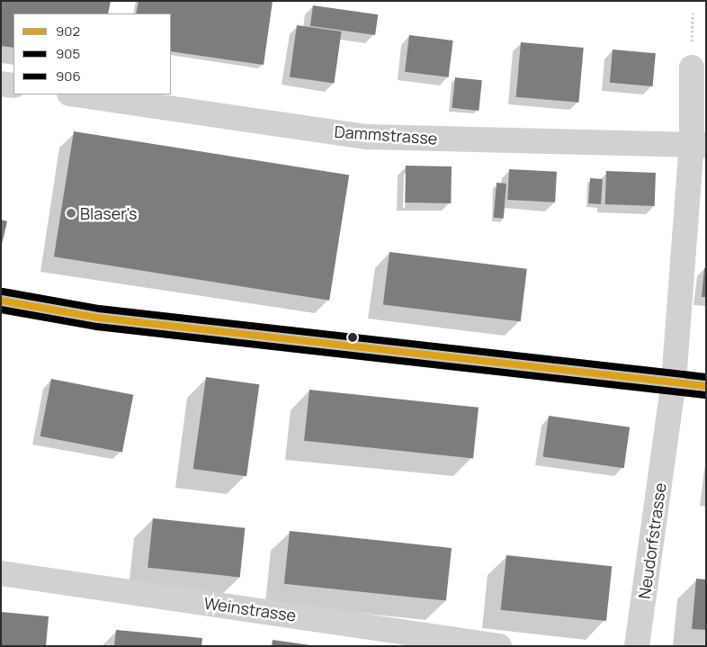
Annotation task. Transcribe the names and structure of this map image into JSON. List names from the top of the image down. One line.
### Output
{"streets":{"street":["Dammstrasse","Neudorfstrasse","Weinstrasse"]},"crossings":[["Dammstrasse","Neudorfstrasse"]],"places":["Blaser's"],"lines":["transit line 906","transit line 902","transit line 905"],"legend":["902","905","906"]}
